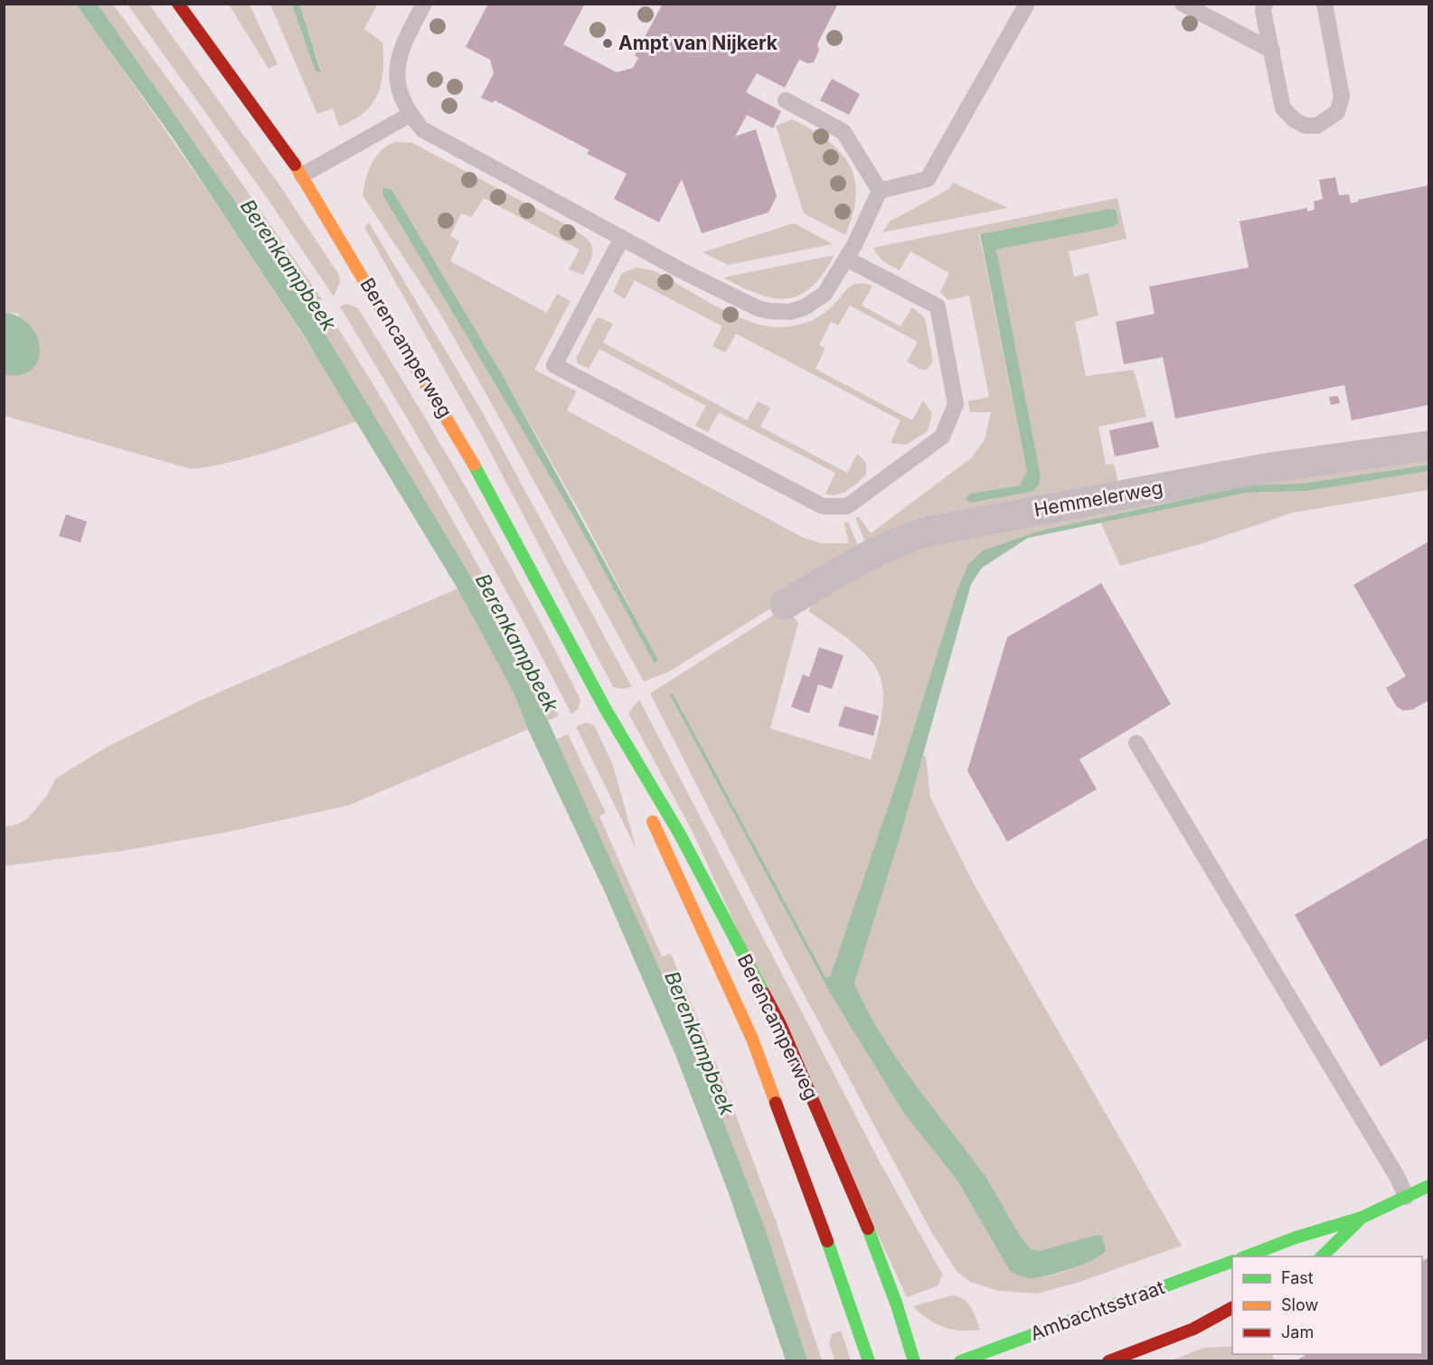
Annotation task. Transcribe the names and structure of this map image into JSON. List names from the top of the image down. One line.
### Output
{"streets":{"main road":["Berencamperweg","Ambachtsstraat"],"street":["Hemmelerweg"]},"water":["Berenkampbeek"],"places":["Ampt van Nijkerk"],"legend":["Fast","Slow","Jam"]}
